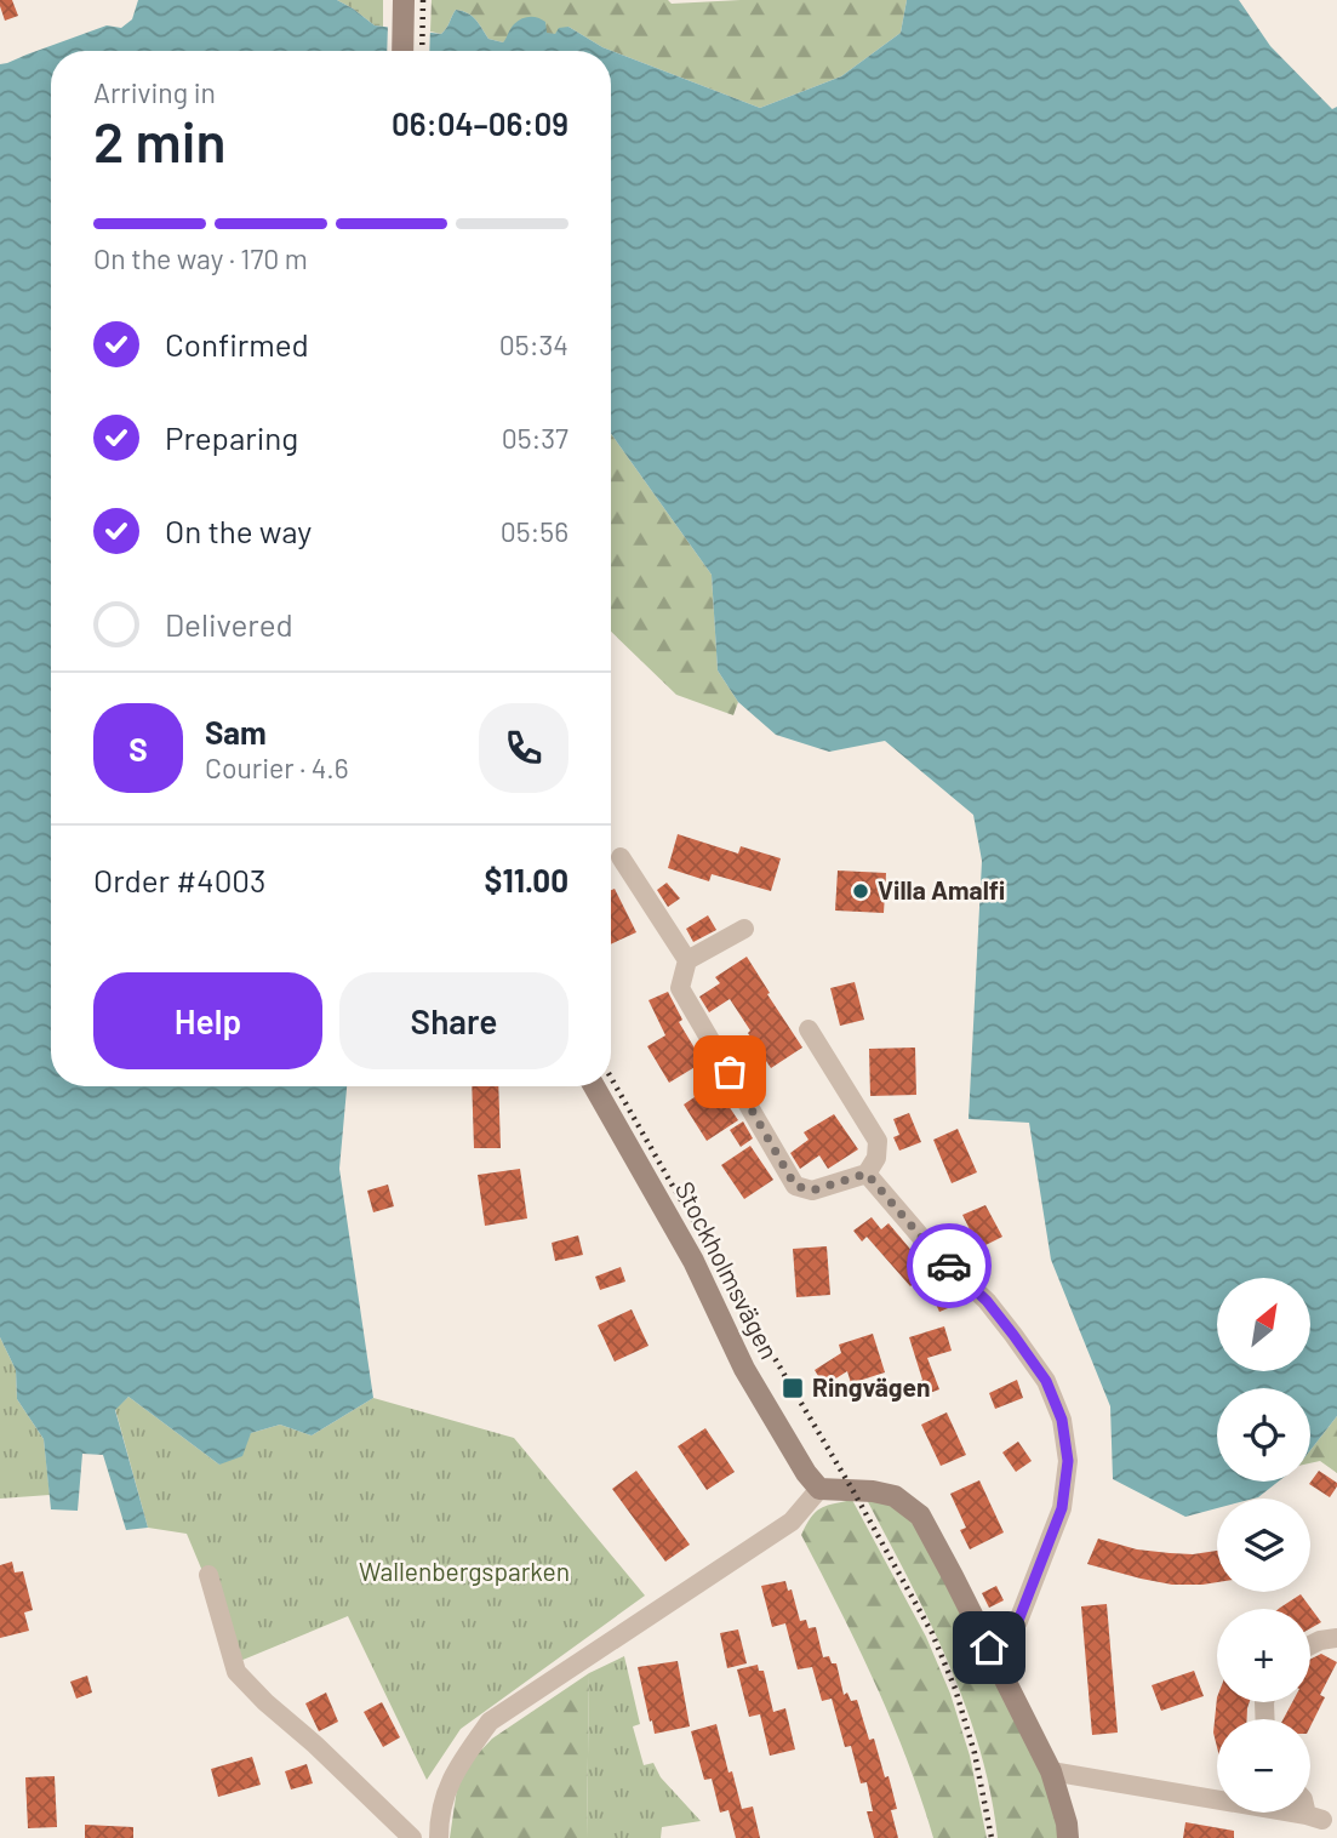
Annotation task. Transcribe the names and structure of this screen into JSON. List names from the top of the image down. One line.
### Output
{"streets":{"main road":["Stockholmsvägen"]},"parks":["Wallenbergsparken"],"places":{"other":["Villa Amalfi"],"transit":["Ringvägen"]},"north":"top right","page":{"heading":["2 min","Arriving in","06:04–06:09"],"panel":["Sam","Courier · 4.6","Order #4003","$11.00"],"bar":"On the way · 170 m","list":[["Confirmed","05:34"],["Preparing","05:37"],["On the way","05:56"],"Delivered"],"round":"S","buttons":["Help","Share"],"map_buttons":["+","−"]}}
